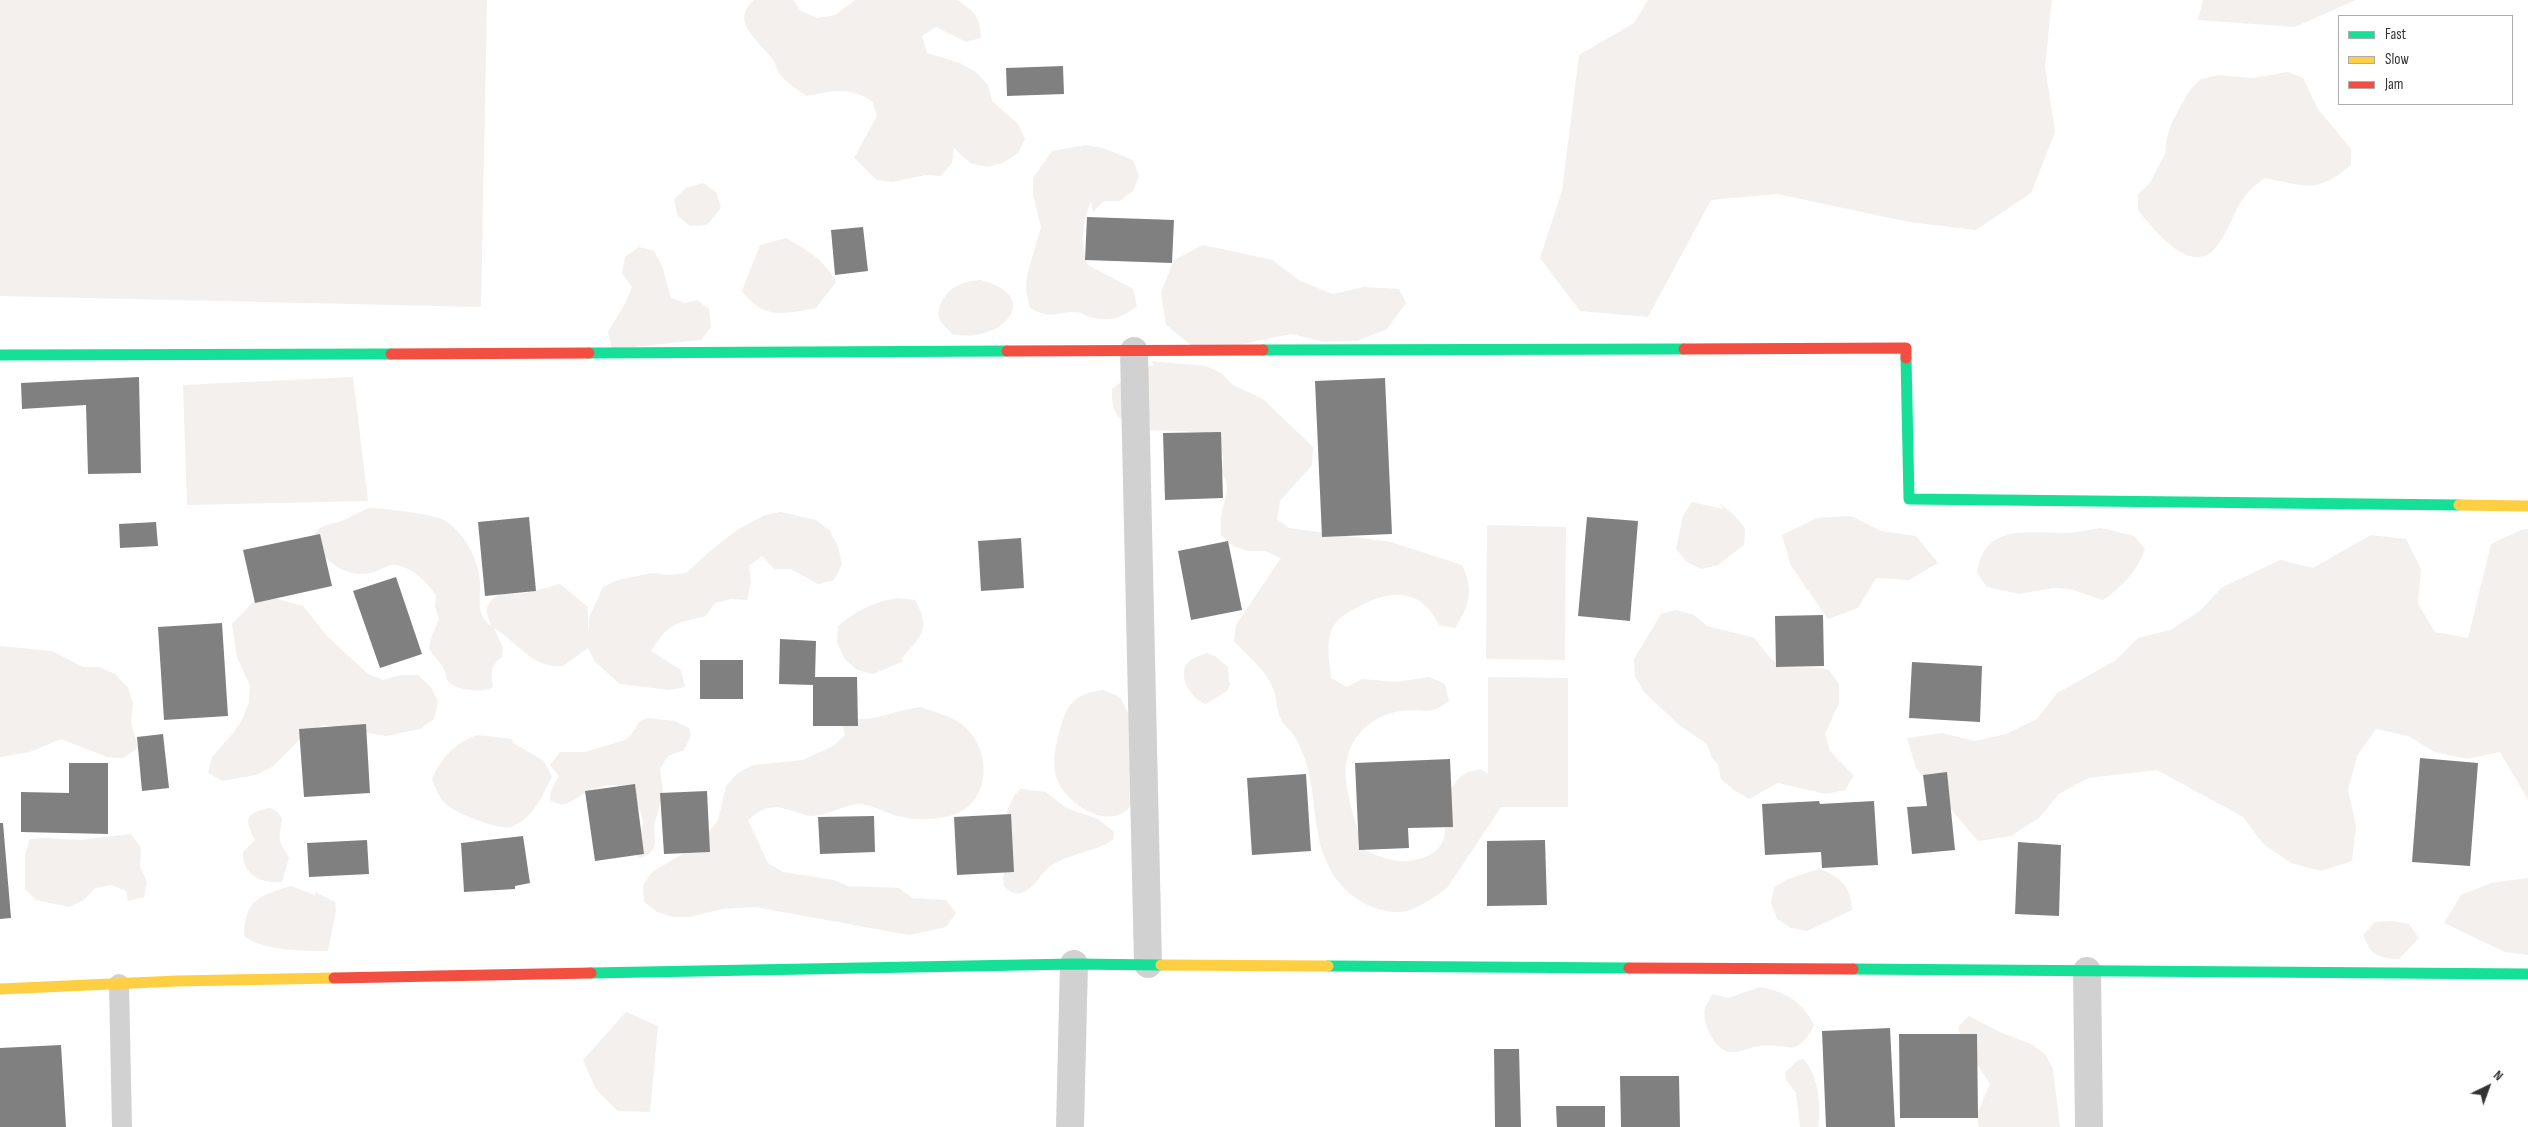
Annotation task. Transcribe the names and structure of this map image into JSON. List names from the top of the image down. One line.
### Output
{"legend":["Fast","Slow","Jam"],"north":"top right"}
